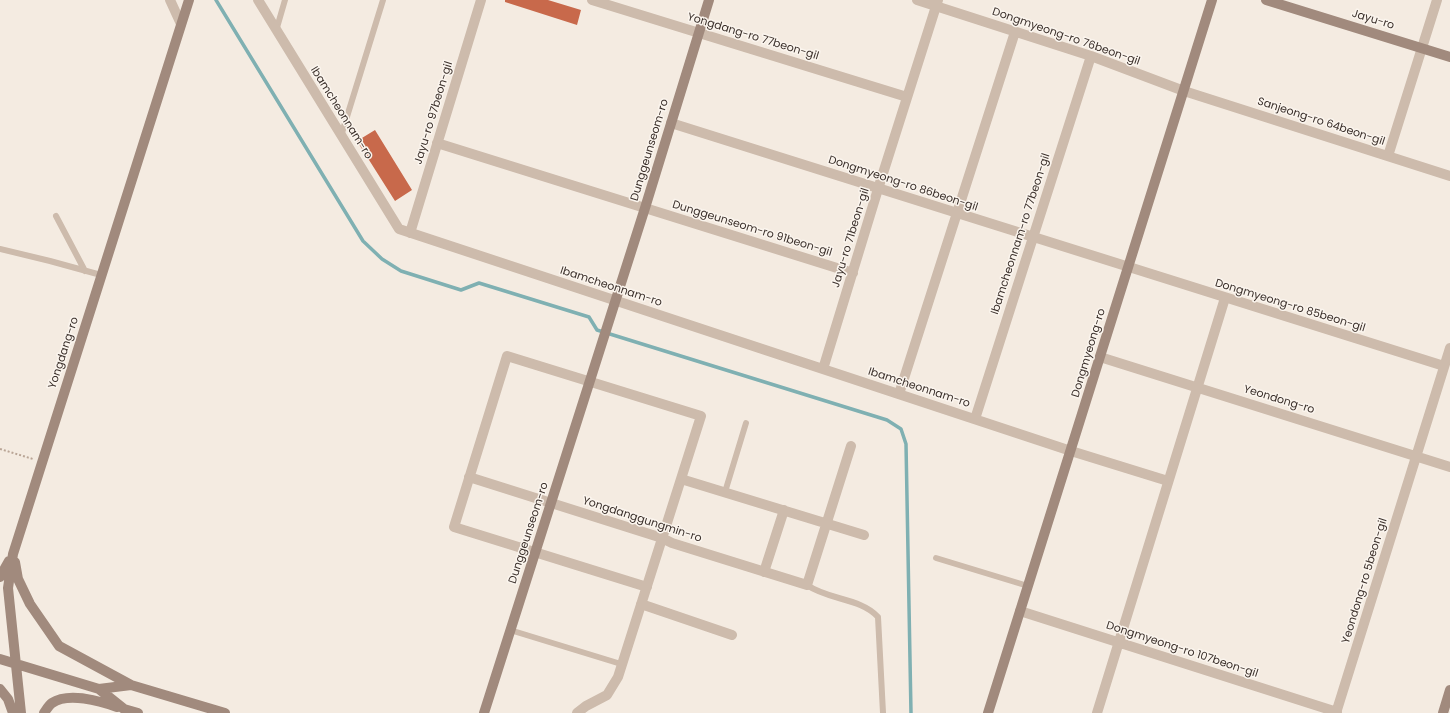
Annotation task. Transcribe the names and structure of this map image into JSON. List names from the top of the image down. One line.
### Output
{"streets":{"street":["Jayu-ro","Yongdang-ro 77beon-gil","Dongmyeong-ro 76beon-gil","Ibamcheonnam-ro","Jayu-ro 97beon-gil","Sanjeong-ro 64beon-gil","Dunggeunseom-ro","Dongmyeong-ro 86beon-gil","Dunggeunseom-ro 91beon-gil","Ibamcheonnam-ro 77beon-gil","Jayu-ro 71beon-gil","Dongmyeong-ro 85beon-gil","Yongdang-ro","Dongmyeong-ro","Yeondong-ro","Yongdanggungmin-ro","Yeondong-ro 5beon-gil","Dongmyeong-ro 107beon-gil"]},"crossings":[["Yongdang-ro 77beon-gil","Dunggeunseom-ro"],["Yongdang-ro 77beon-gil","Jayu-ro 71beon-gil"],["Dongmyeong-ro 76beon-gil","Sanjeong-ro 64beon-gil"],["Dongmyeong-ro 76beon-gil","Ibamcheonnam-ro 77beon-gil"],["Dongmyeong-ro 76beon-gil","Jayu-ro 71beon-gil"],["Dongmyeong-ro 76beon-gil","Dongmyeong-ro"],["Ibamcheonnam-ro","Jayu-ro 97beon-gil"],["Ibamcheonnam-ro","Dunggeunseom-ro"],["Ibamcheonnam-ro","Ibamcheonnam-ro 77beon-gil"],["Ibamcheonnam-ro","Jayu-ro 71beon-gil"],["Ibamcheonnam-ro","Dongmyeong-ro"],["Jayu-ro 97beon-gil","Dunggeunseom-ro 91beon-gil"],["Sanjeong-ro 64beon-gil","Dongmyeong-ro"],["Dunggeunseom-ro","Dongmyeong-ro 86beon-gil"],["Dunggeunseom-ro","Dunggeunseom-ro 91beon-gil"],["Dunggeunseom-ro","Yongdanggungmin-ro"],["Dongmyeong-ro 86beon-gil","Ibamcheonnam-ro 77beon-gil"],["Dongmyeong-ro 86beon-gil","Jayu-ro 71beon-gil"],["Dongmyeong-ro 86beon-gil","Dongmyeong-ro 85beon-gil"],["Dongmyeong-ro 86beon-gil","Dongmyeong-ro"],["Dunggeunseom-ro 91beon-gil","Jayu-ro 71beon-gil"],["Dongmyeong-ro 85beon-gil","Dongmyeong-ro"],["Dongmyeong-ro 85beon-gil","Yeondong-ro 5beon-gil"],["Dongmyeong-ro","Yeondong-ro"],["Dongmyeong-ro","Dongmyeong-ro 107beon-gil"],["Yeondong-ro","Yeondong-ro 5beon-gil"],["Yeondong-ro 5beon-gil","Dongmyeong-ro 107beon-gil"]]}
